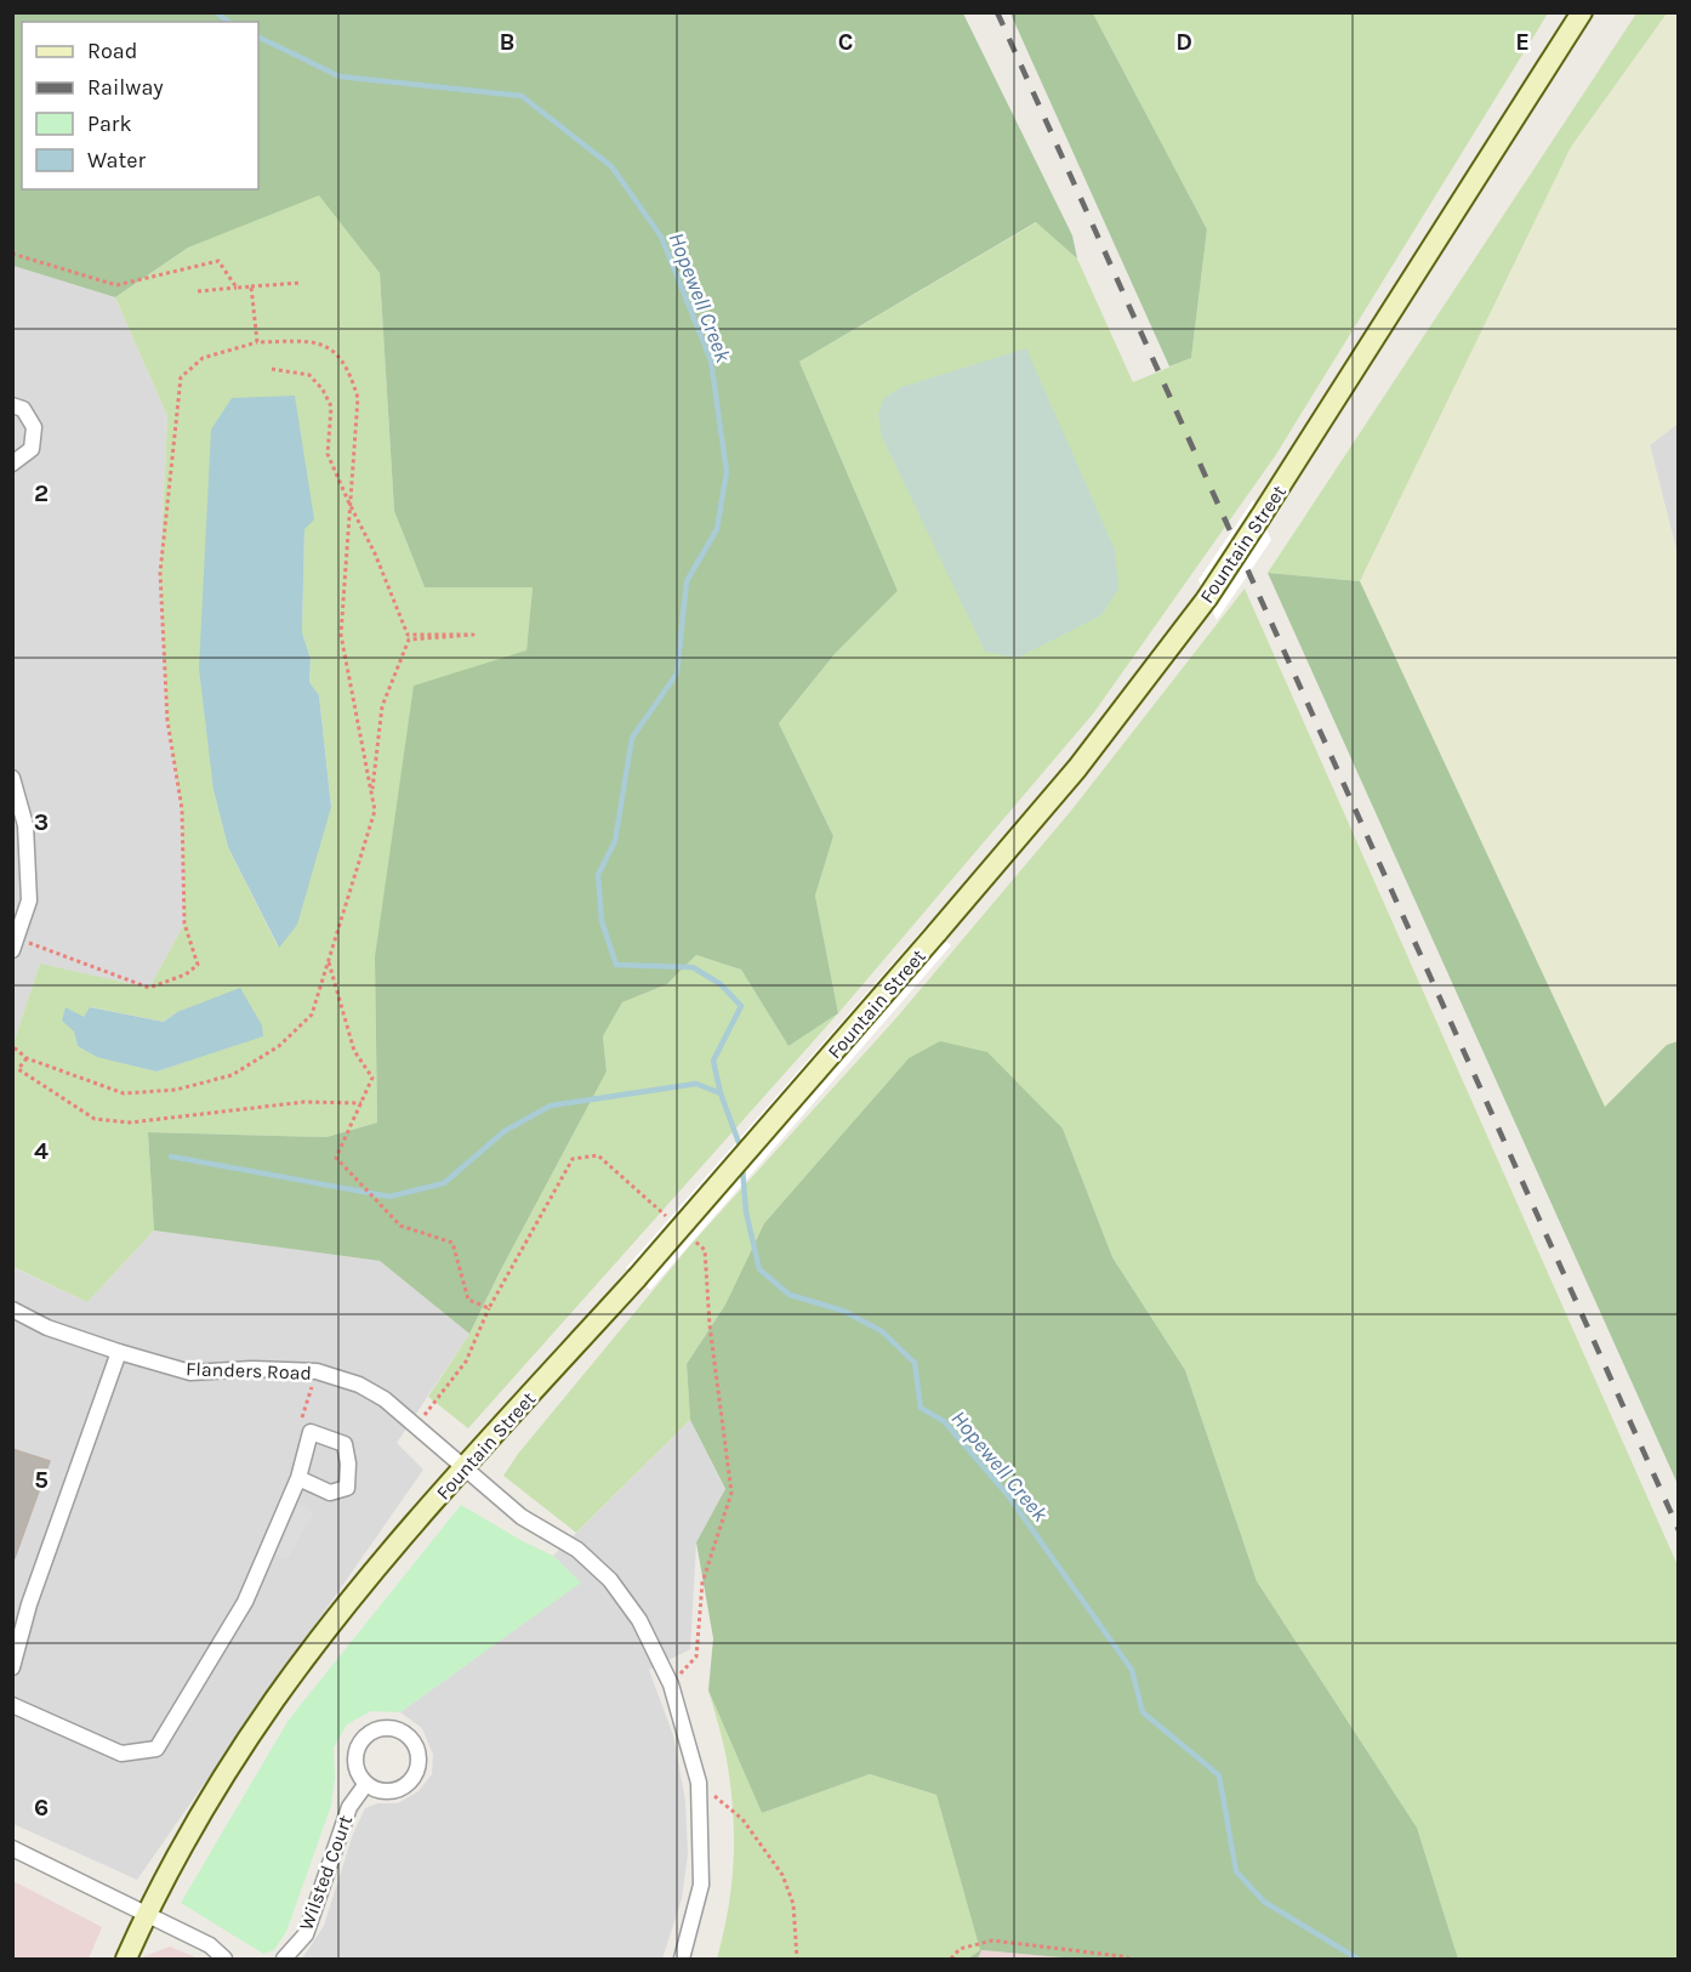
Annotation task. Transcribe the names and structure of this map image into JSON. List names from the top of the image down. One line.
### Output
{"streets":{"main road":["Fountain Street"],"street":["Flanders Road","Wilsted Court"]},"crossings":[["Fountain Street","Flanders Road"]],"water":["Hopewell Creek"],"legend":["Road","Railway","Park","Water"],"grid":{"columns":["B","C","D","E"],"rows":["2","3","4","5","6"]}}
